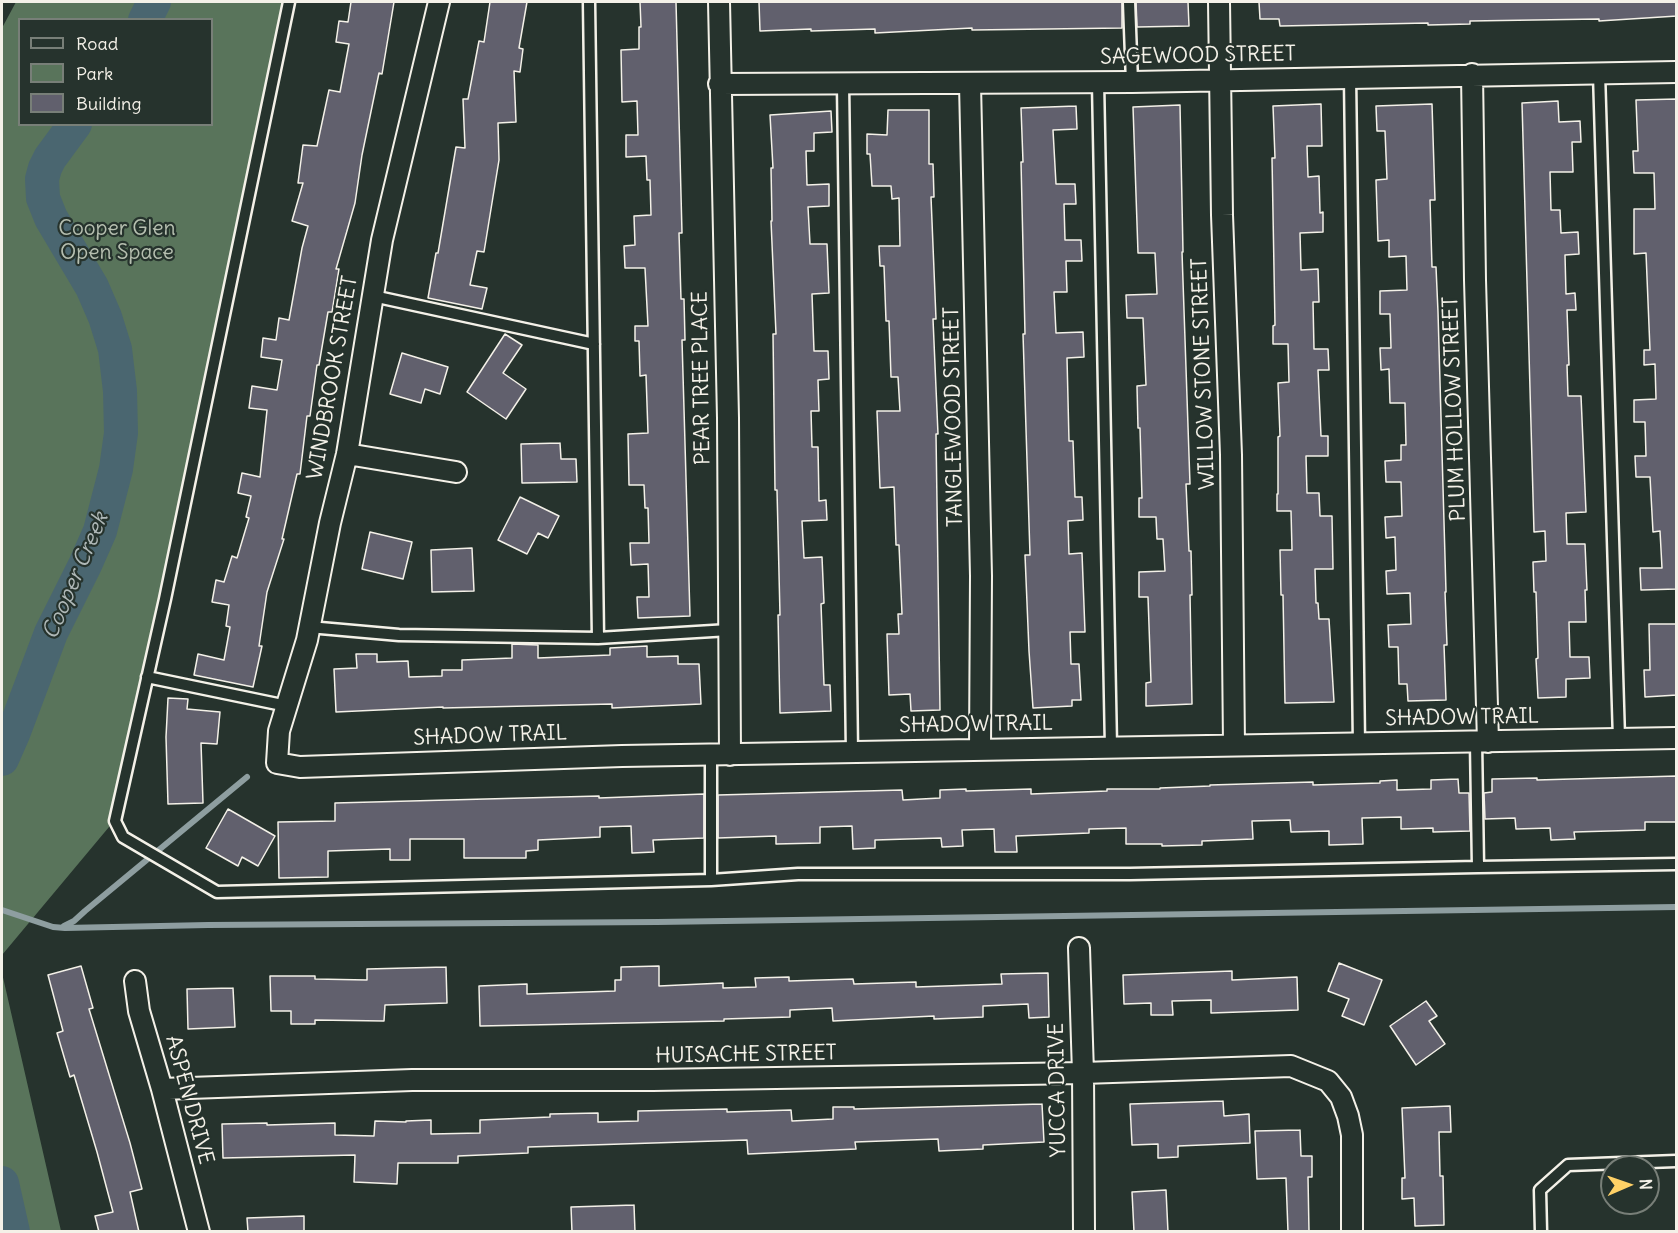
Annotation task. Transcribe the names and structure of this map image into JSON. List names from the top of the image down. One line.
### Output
{"streets":{"street":["SAGEWOOD STREET","WILLOW STONE STREET","WINDBROOK STREET","PEAR TREE PLACE","PLUM HOLLOW STREET","TANGLEWOOD STREET","SHADOW TRAIL","HUISACHE STREET","YUCCA DRIVE","ASPEN DRIVE"]},"crossings":[["SAGEWOOD STREET","WILLOW STONE STREET"],["SAGEWOOD STREET","PEAR TREE PLACE"],["SAGEWOOD STREET","PLUM HOLLOW STREET"],["SAGEWOOD STREET","TANGLEWOOD STREET"],["WILLOW STONE STREET","SHADOW TRAIL"],["WINDBROOK STREET","SHADOW TRAIL"],["PEAR TREE PLACE","SHADOW TRAIL"],["PLUM HOLLOW STREET","SHADOW TRAIL"],["TANGLEWOOD STREET","SHADOW TRAIL"],["HUISACHE STREET","YUCCA DRIVE"],["HUISACHE STREET","ASPEN DRIVE"]],"water":["Cooper Creek"],"parks":["Cooper Glen Open Space"],"legend":["Road","Park","Building"],"north":"right"}
